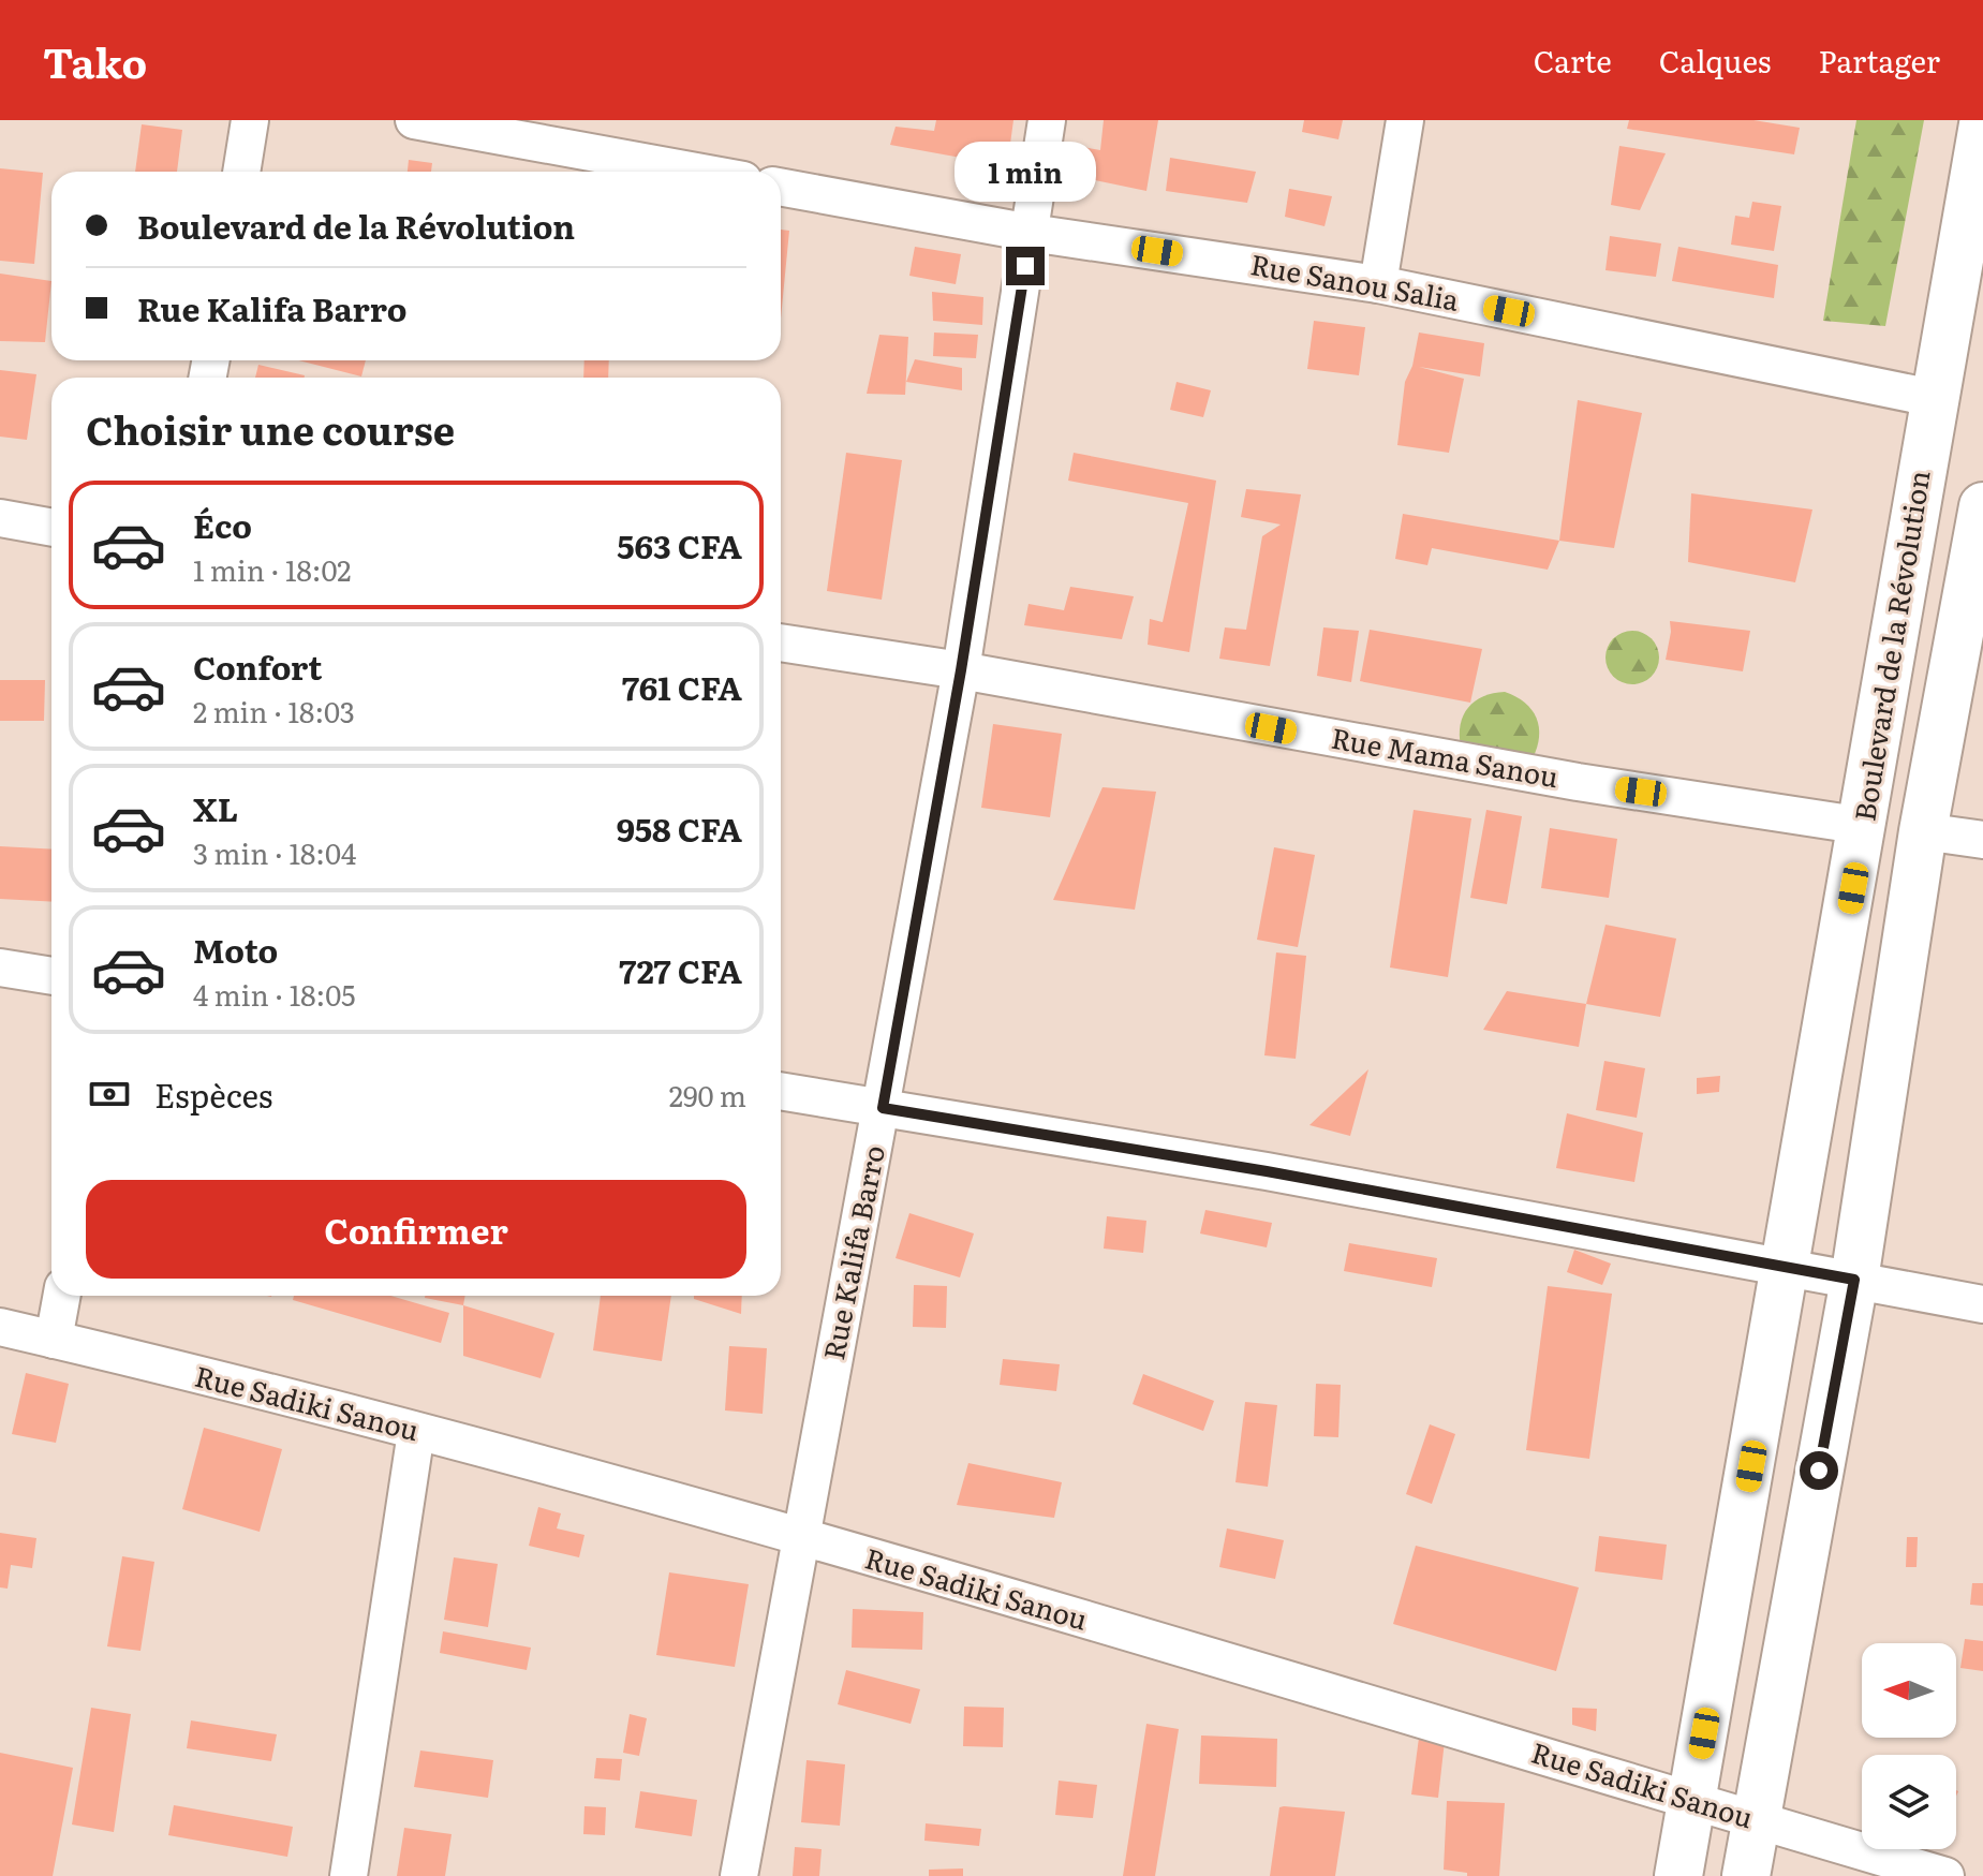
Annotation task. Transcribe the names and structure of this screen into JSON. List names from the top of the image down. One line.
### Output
{"streets":{"main road":["Boulevard de la Révolution"],"street":["Rue Sanou Salia","Rue Mama Sanou","Rue Kalifa Barro","Rue Sadiki Sanou"]},"crossings":[["Rue Sanou Salia","Boulevard de la Révolution"],["Rue Sanou Salia","Rue Kalifa Barro"],["Boulevard de la Révolution","Rue Mama Sanou"],["Boulevard de la Révolution","Rue Sadiki Sanou"],["Rue Mama Sanou","Rue Kalifa Barro"],["Rue Kalifa Barro","Rue Sadiki Sanou"]],"north":"left","page":{"header":"Tako","nav":["Carte","Calques","Partager"],"bubble":"1 min","banner":["Boulevard de la Révolution","Rue Kalifa Barro"],"heading":"Choisir une course","list":[{"name":"Éco","note":"1 min · 18:02","value":"563 CFA"},{"name":"Confort","note":"2 min · 18:03","value":"761 CFA"},{"name":"XL","note":"3 min · 18:04","value":"958 CFA"},{"name":"Moto","note":"4 min · 18:05","value":"727 CFA"}],"pay":["Espèces","290 m"],"buttons":"Confirmer"}}
